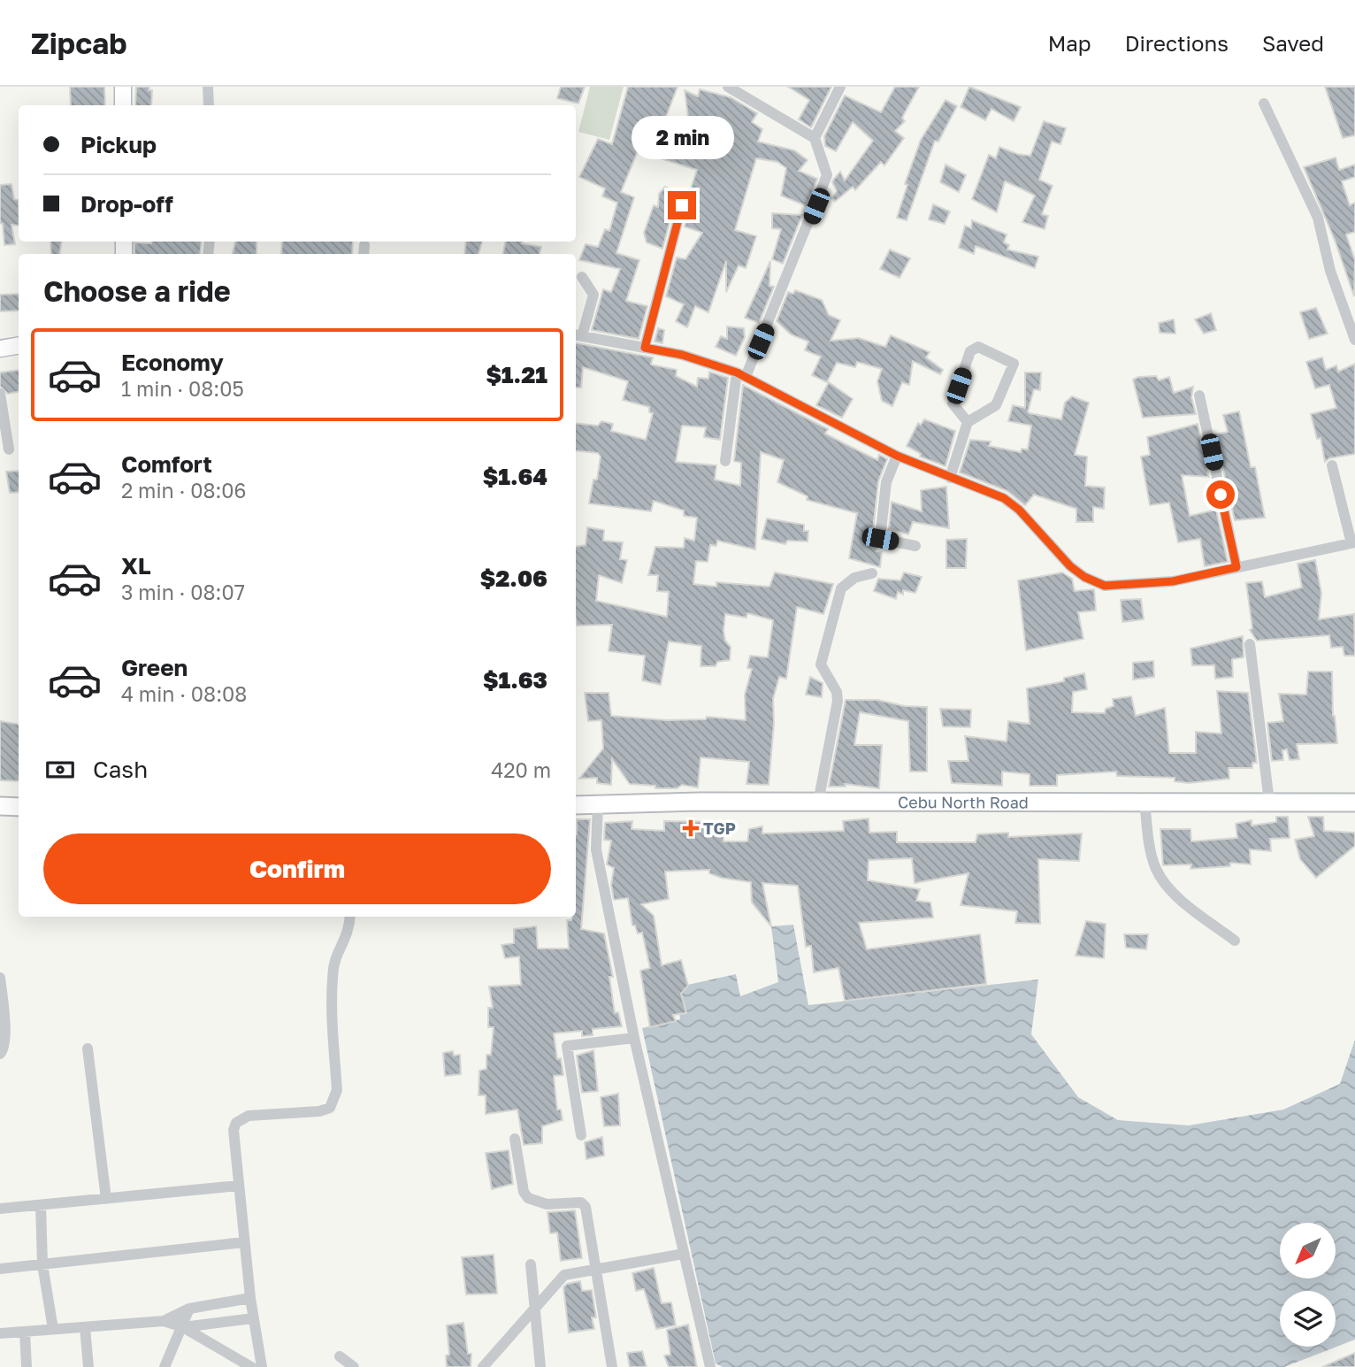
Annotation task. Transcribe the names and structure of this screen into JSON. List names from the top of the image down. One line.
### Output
{"streets":{"main road":["Cebu North Road"]},"places":{"health":["TGP"]},"north":"bottom left","page":{"header":"Zipcab","nav":["Map","Directions","Saved"],"banner":["Pickup","Drop-off"],"bubble":"2 min","heading":"Choose a ride","list":[{"name":"Economy","note":"1 min · 08:05","value":"$1.21"},{"name":"Comfort","note":"2 min · 08:06","value":"$1.64"},{"name":"XL","note":"3 min · 08:07","value":"$2.06"},{"name":"Green","note":"4 min · 08:08","value":"$1.63"}],"pay":["Cash","420 m"],"buttons":"Confirm"}}
